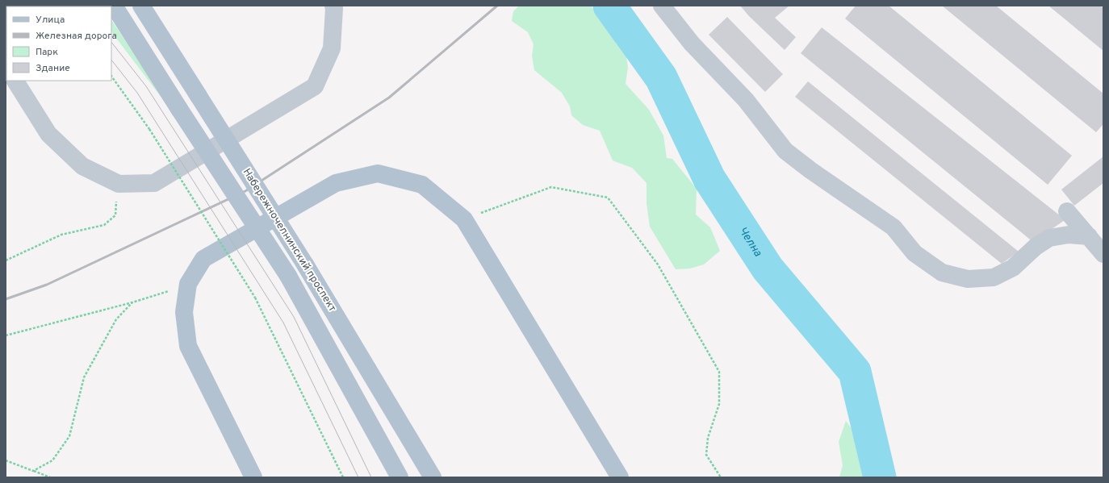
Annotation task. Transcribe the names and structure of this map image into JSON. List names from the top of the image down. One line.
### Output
{"streets":{"main road":["Набережночелнинский проспект"]},"water":["Челна"],"legend":["Улица","Железная дорога","Парк","Здание"]}
